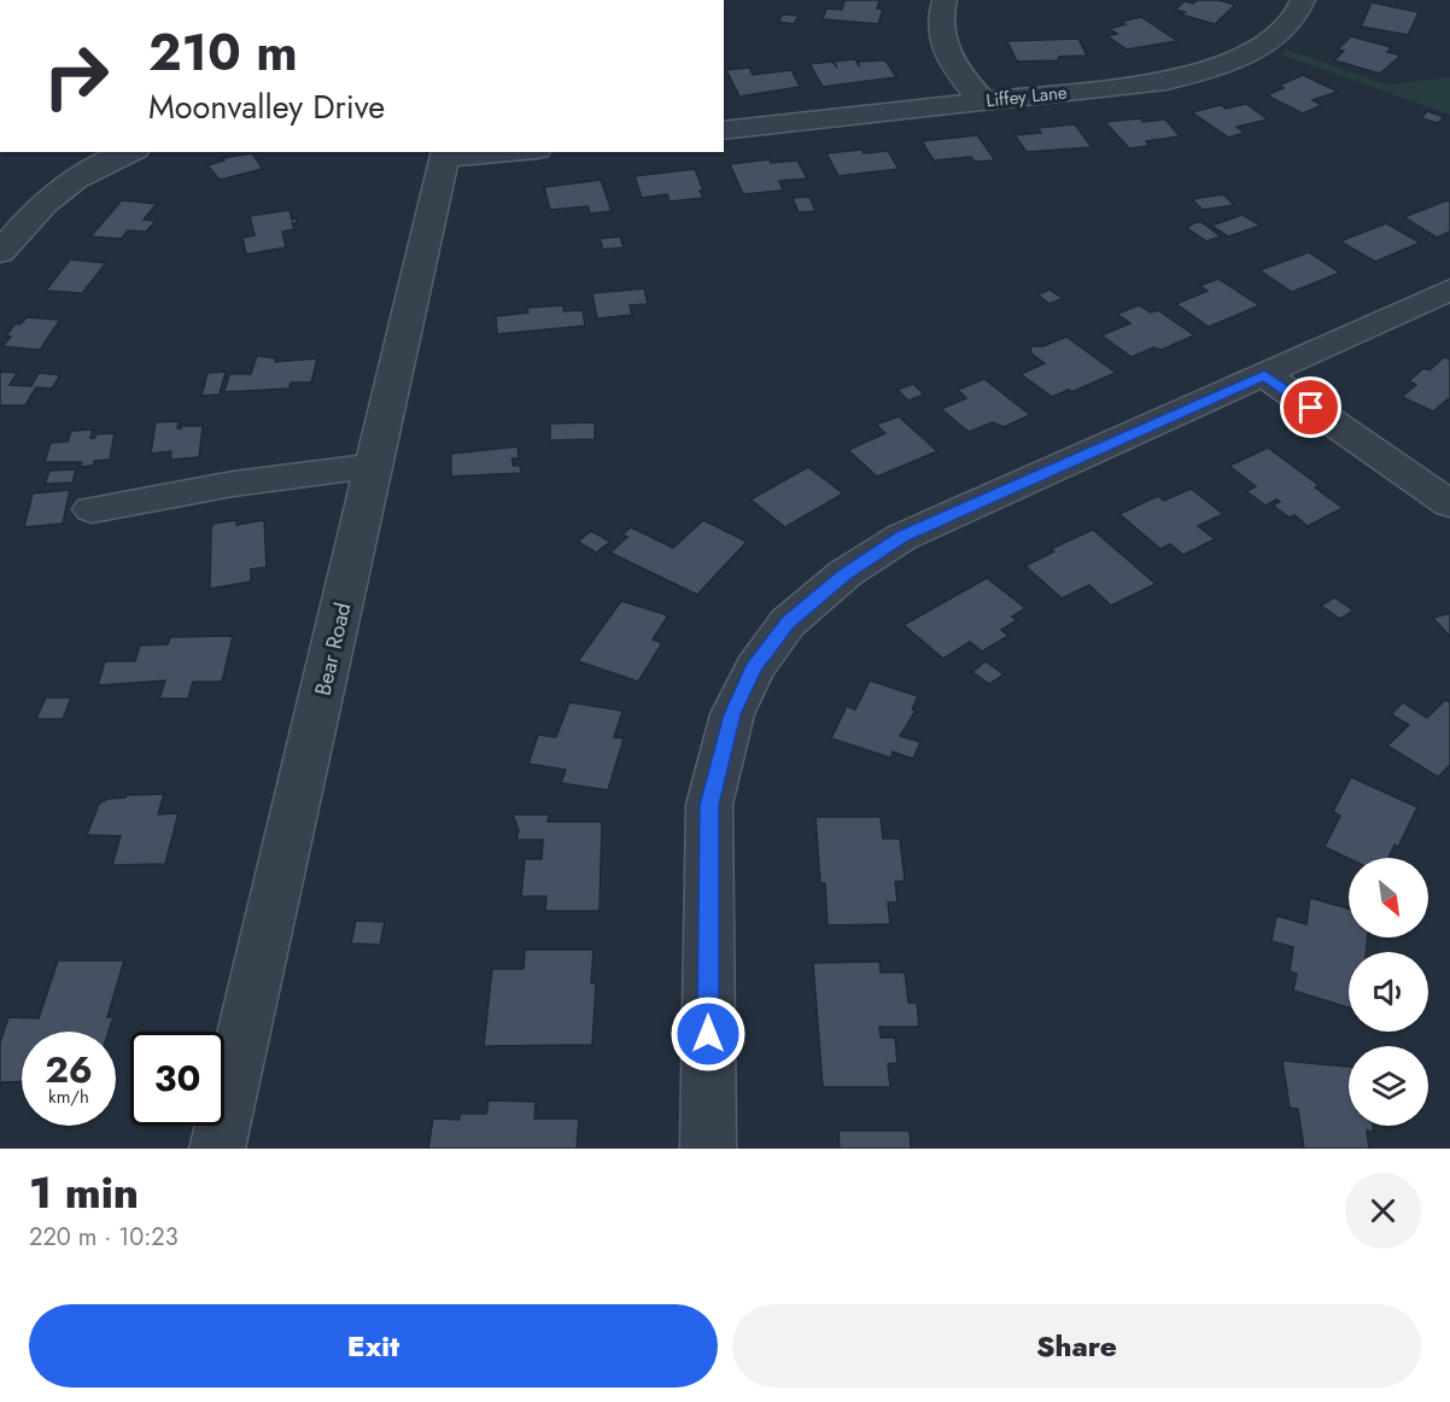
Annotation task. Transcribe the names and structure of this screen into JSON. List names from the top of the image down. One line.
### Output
{"streets":{"street":["Liffey Lane","Bear Road"]},"north":"bottom right","page":{"turn":["210 m","Moonvalley Drive"],"speed":"26 km/h","limit":"30","heading":["1 min","220 m · 10:23"],"buttons":["Exit","Share"]}}
